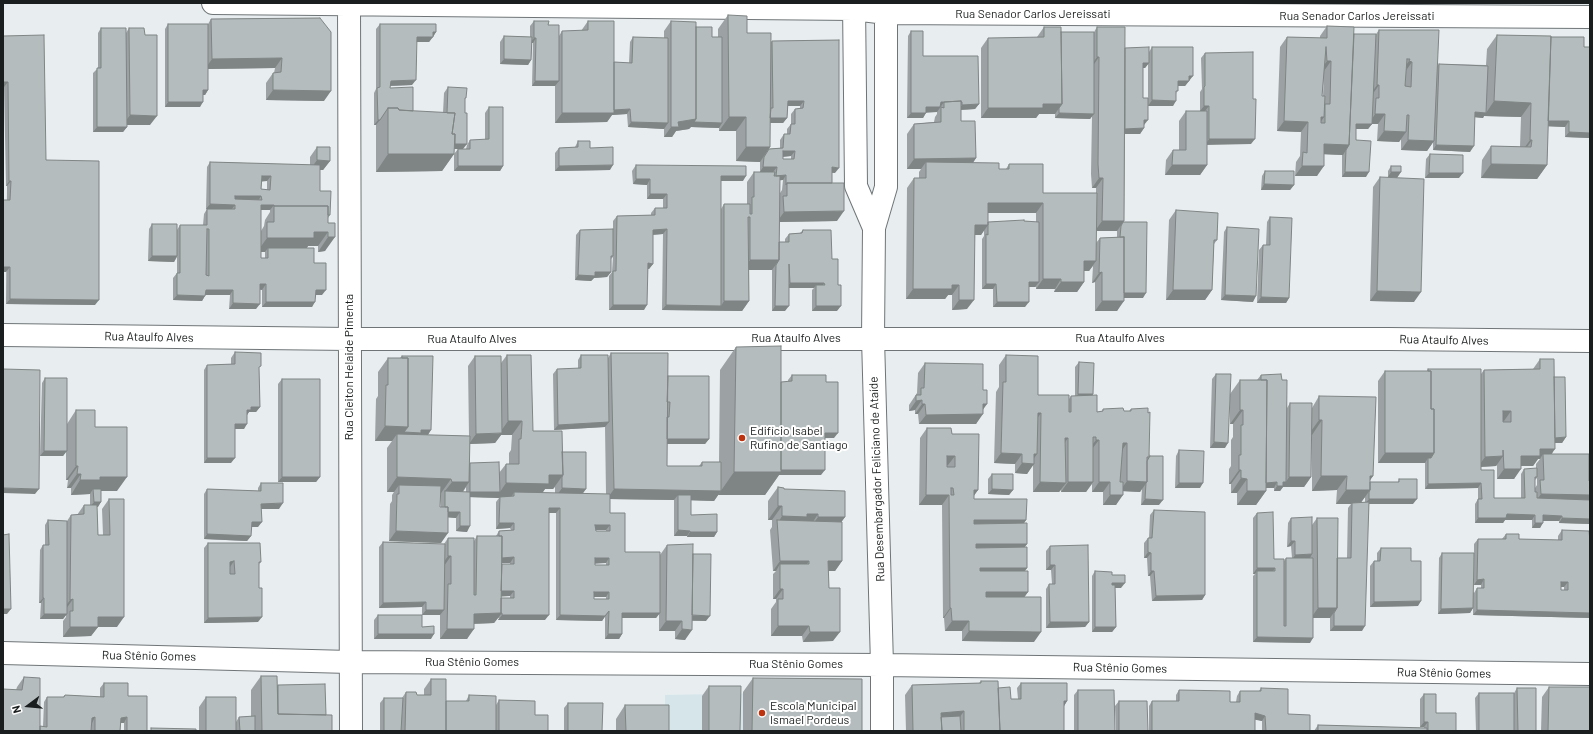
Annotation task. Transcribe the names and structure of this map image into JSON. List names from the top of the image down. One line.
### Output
{"streets":{"street":["Rua Senador Carlos Jereissati","Rua Ataulfo Alves","Rua Cleiton Helaide Pimenta","Rua Desembargador Feliciano de Ataíde","Rua Stênio Gomes"]},"crossings":[["Rua Senador Carlos Jereissati","Rua Cleiton Helaide Pimenta"],["Rua Senador Carlos Jereissati","Rua Desembargador Feliciano de Ataíde"],["Rua Ataulfo Alves","Rua Cleiton Helaide Pimenta"],["Rua Ataulfo Alves","Rua Desembargador Feliciano de Ataíde"],["Rua Cleiton Helaide Pimenta","Rua Stênio Gomes"],["Rua Desembargador Feliciano de Ataíde","Rua Stênio Gomes"]],"places":["Edifício Isabel Rufino de Santiago","Escola Municipal Ismael Pordeus"],"north":"left"}
